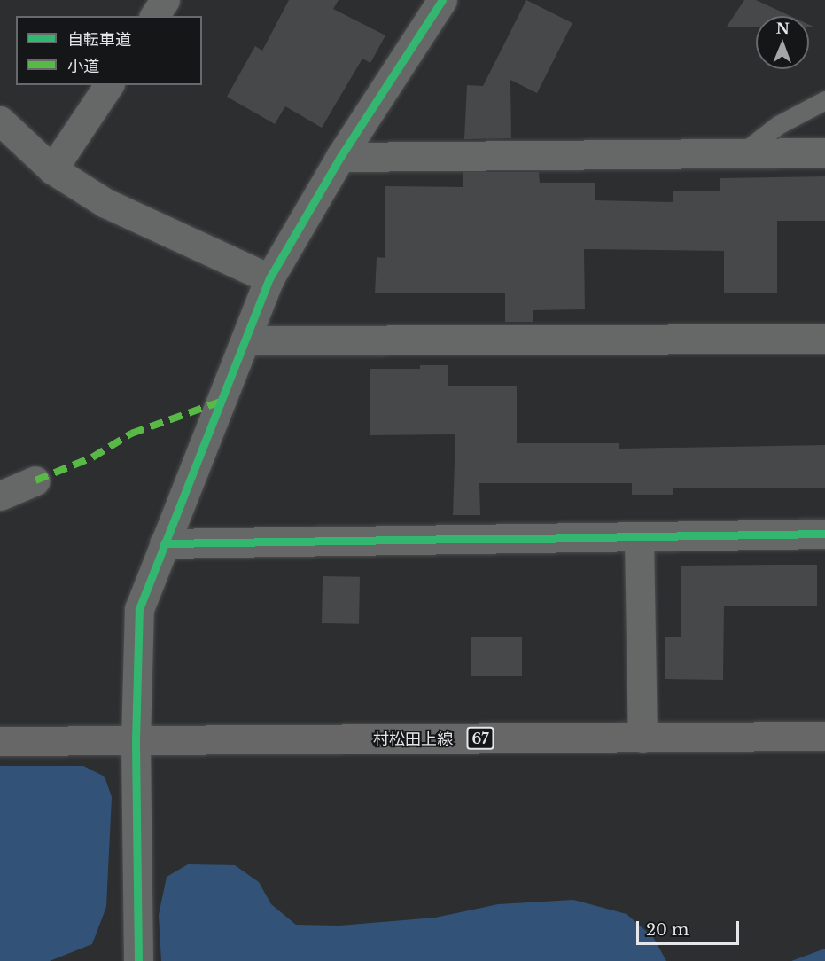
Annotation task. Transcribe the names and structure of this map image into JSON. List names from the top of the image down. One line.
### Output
{"streets":{"main road":["67","村松田上線"]},"legend":["自転車道","小道"],"scale_bar":"20 m","north":"top"}
